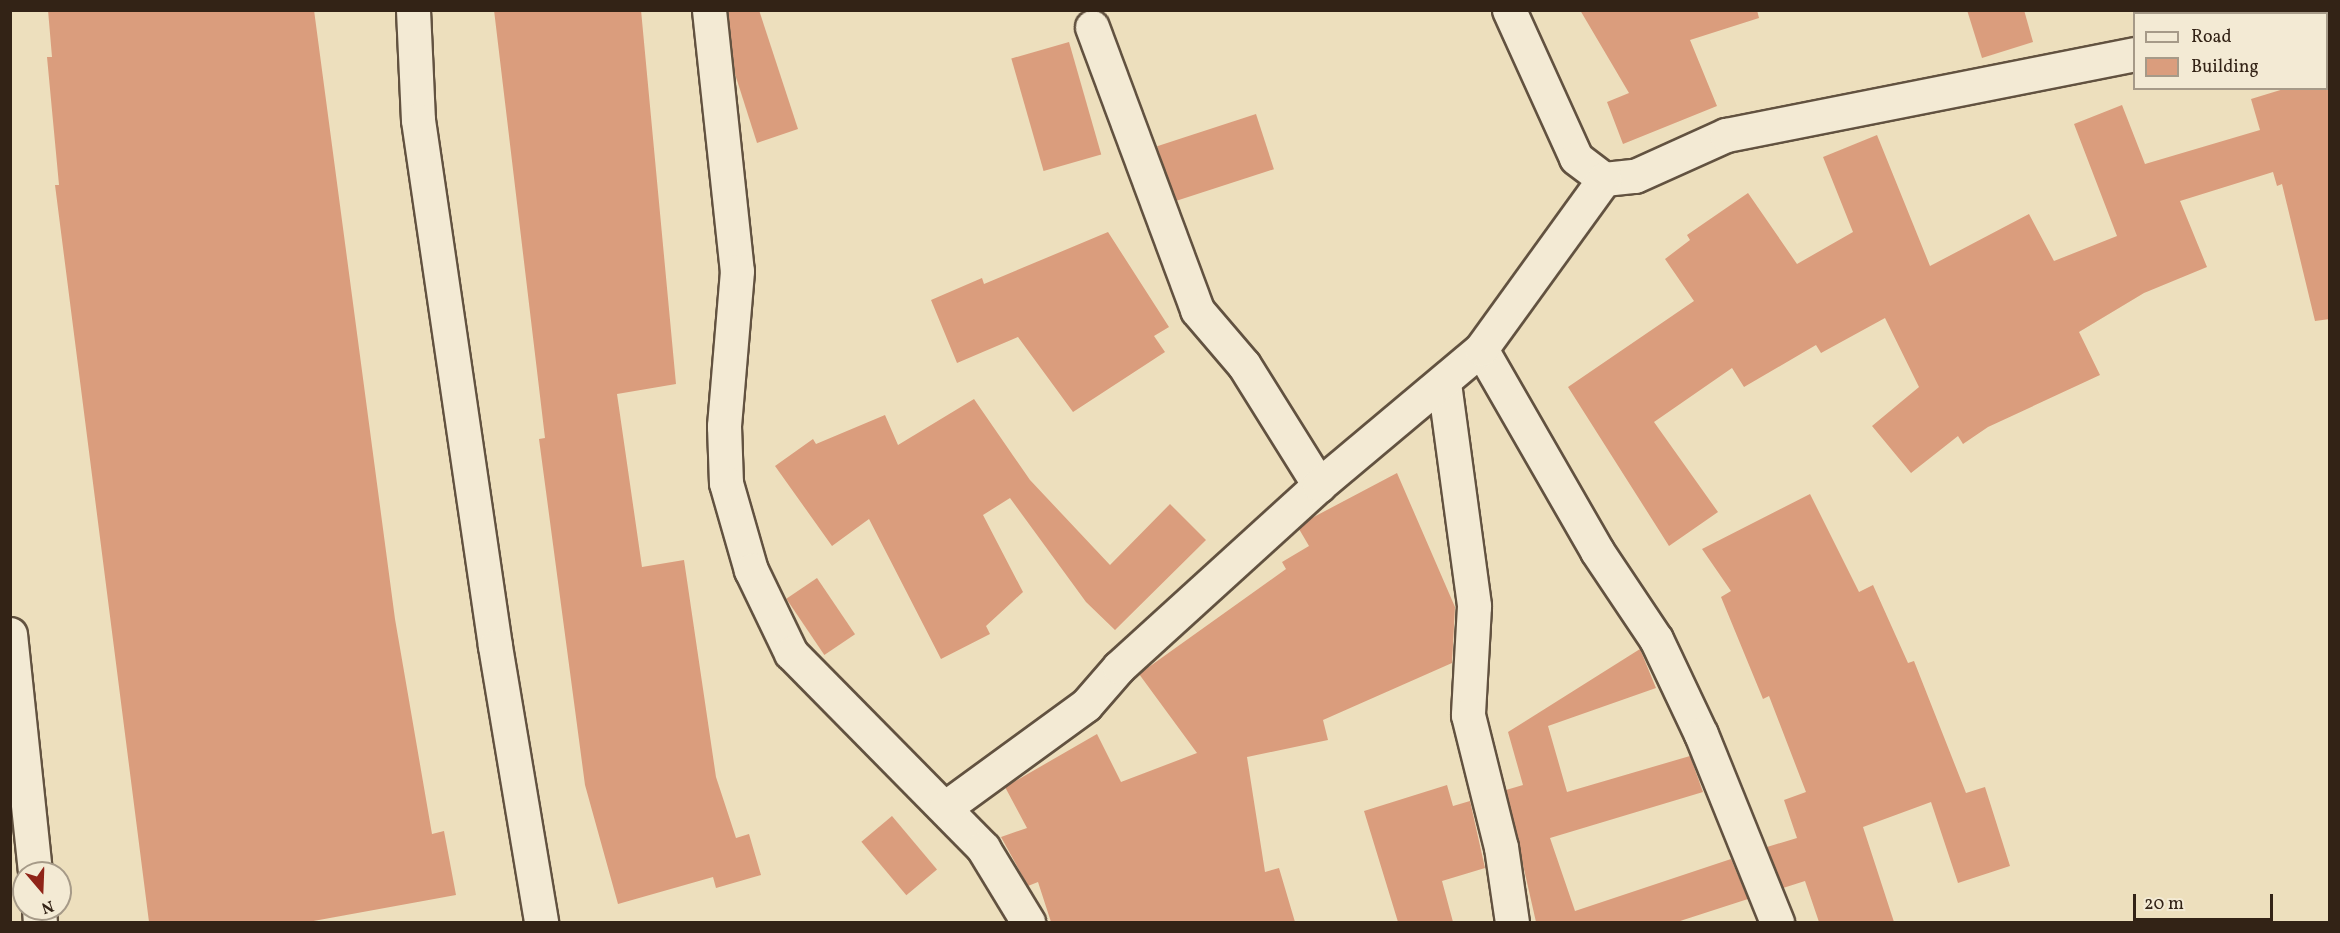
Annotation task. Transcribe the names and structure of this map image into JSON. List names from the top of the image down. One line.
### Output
{"legend":["Road","Building"],"scale_bar":"20 m","north":"bottom"}
